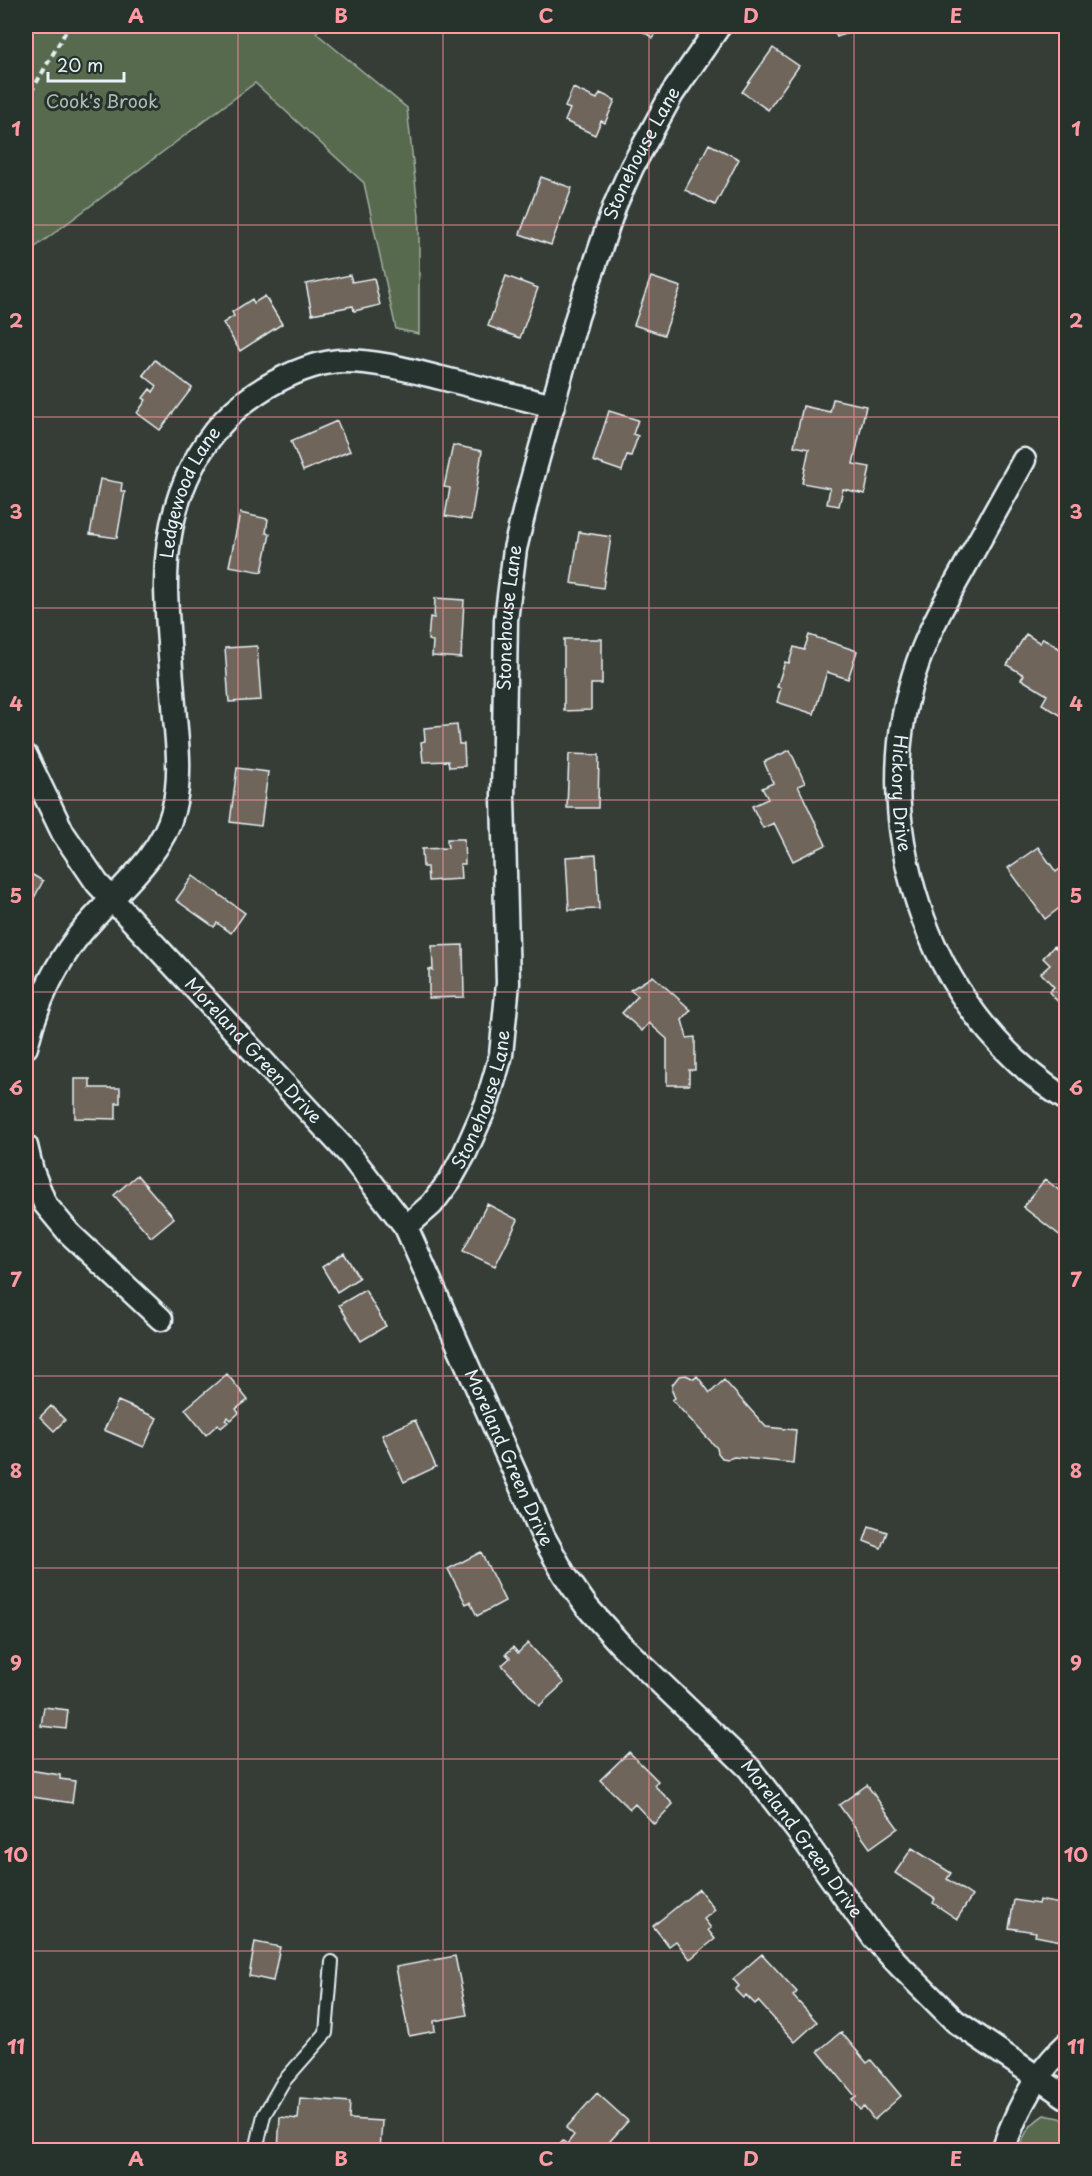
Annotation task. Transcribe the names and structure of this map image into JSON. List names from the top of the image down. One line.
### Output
{"streets":{"street":["Stonehouse Lane","Ledgewood Lane","Hickory Drive","Moreland Green Drive"]},"crossings":[["Stonehouse Lane","Ledgewood Lane"],["Stonehouse Lane","Moreland Green Drive"],["Ledgewood Lane","Moreland Green Drive"]],"parks":["Cook's Brook"],"scale_bar":"20 m","grid":{"columns":["A","B","C","D","E"],"rows":["1","2","3","4","5","6","7","8","9","10","11"]}}
